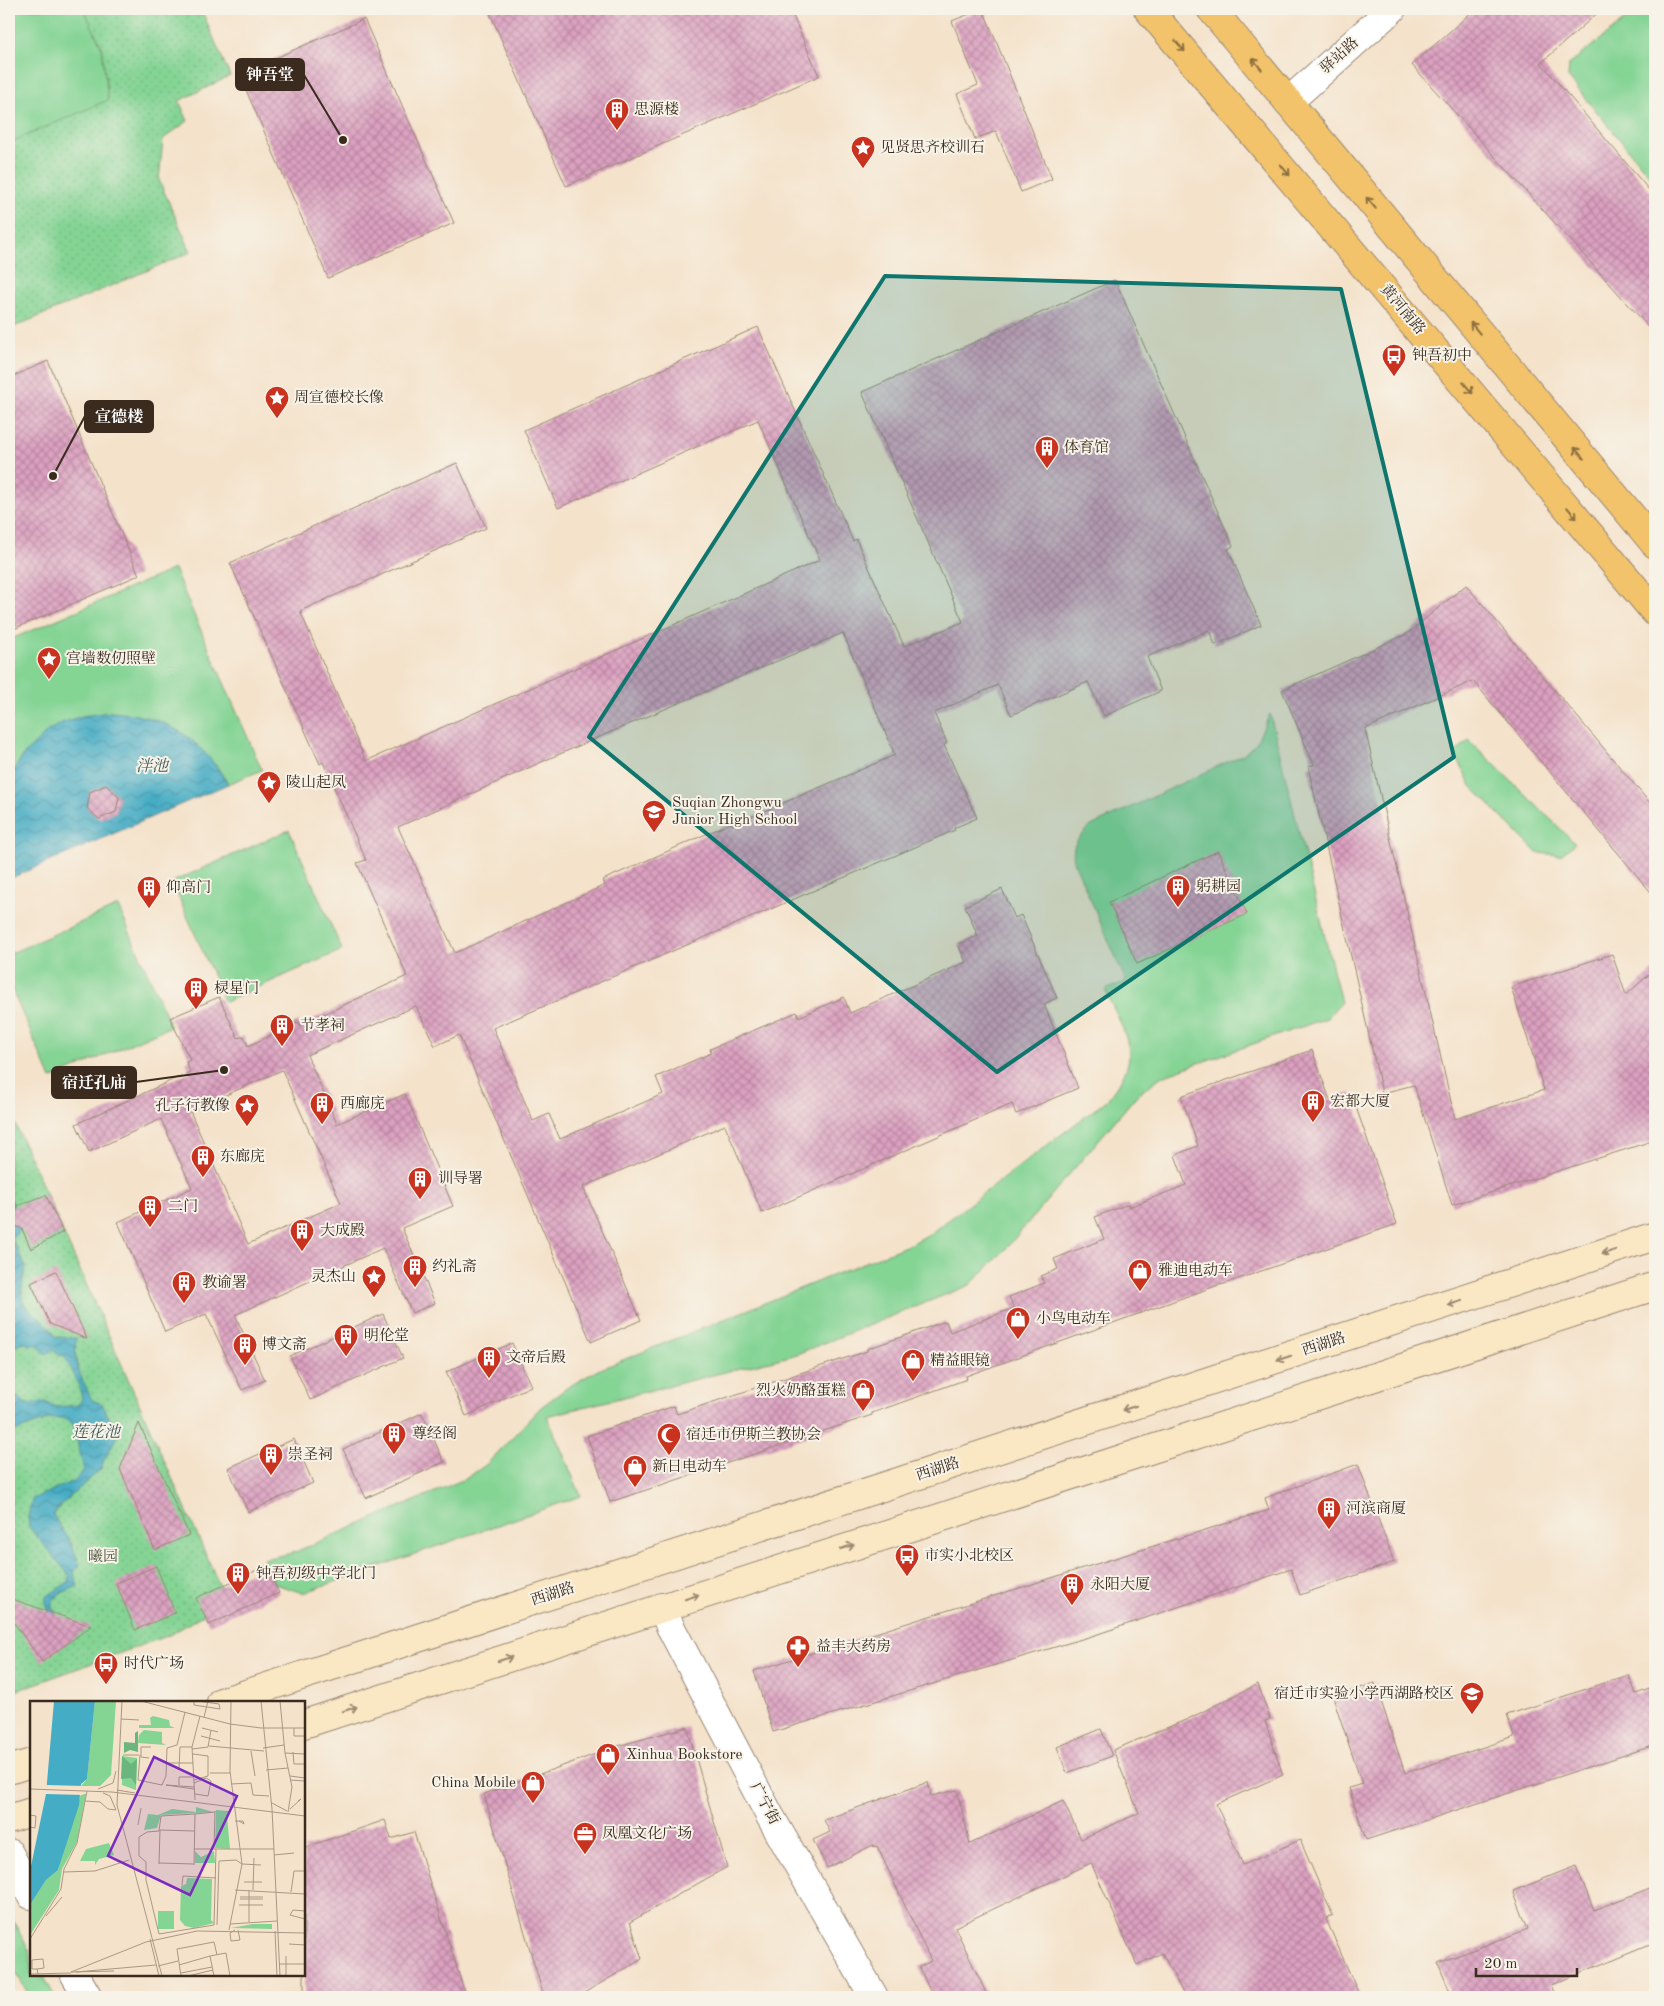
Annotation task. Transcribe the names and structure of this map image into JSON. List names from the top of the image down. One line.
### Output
{"streets":{"main road":["黄河南路","西湖路"],"street":["驿站路","广宁街"]},"water":["泮池","莲花池"],"parks":["曦园"],"places":{"building":["思源楼","体育馆","躬耕园","仰高门","棂星门","节孝祠","宏都大厦","西廊庑","东廊庑","训导署","二门","大成殿","约礼斋","教谕署","明伦堂","博文斋","文帝后殿","尊经阁","崇圣祠","河滨商厦","钟吾初级中学北门","永阳大厦"],"other":["钟吾堂","宣德楼","宿迁孔庙"],"place":["见贤思齐校训石","周宣德校长像","宫墙数仞照壁","陵山起凤","孔子行教像","灵杰山"],"bus stop":["钟吾初中","市实小北校区","时代广场"],"school or university":["Suqian Zhongwu Junior High School","宿迁市实验小学西湖路校区"],"shop":["雅迪电动车","小鸟电动车","精益眼镜","烈火奶酪蛋糕","新日电动车","Xinhua Bookstore","China Mobile"],"mosque":["宿迁市伊斯兰教协会"],"pharmacy":["益丰大药房"],"office":["凤凰文化广场"]},"scale_bar":"20 m"}
